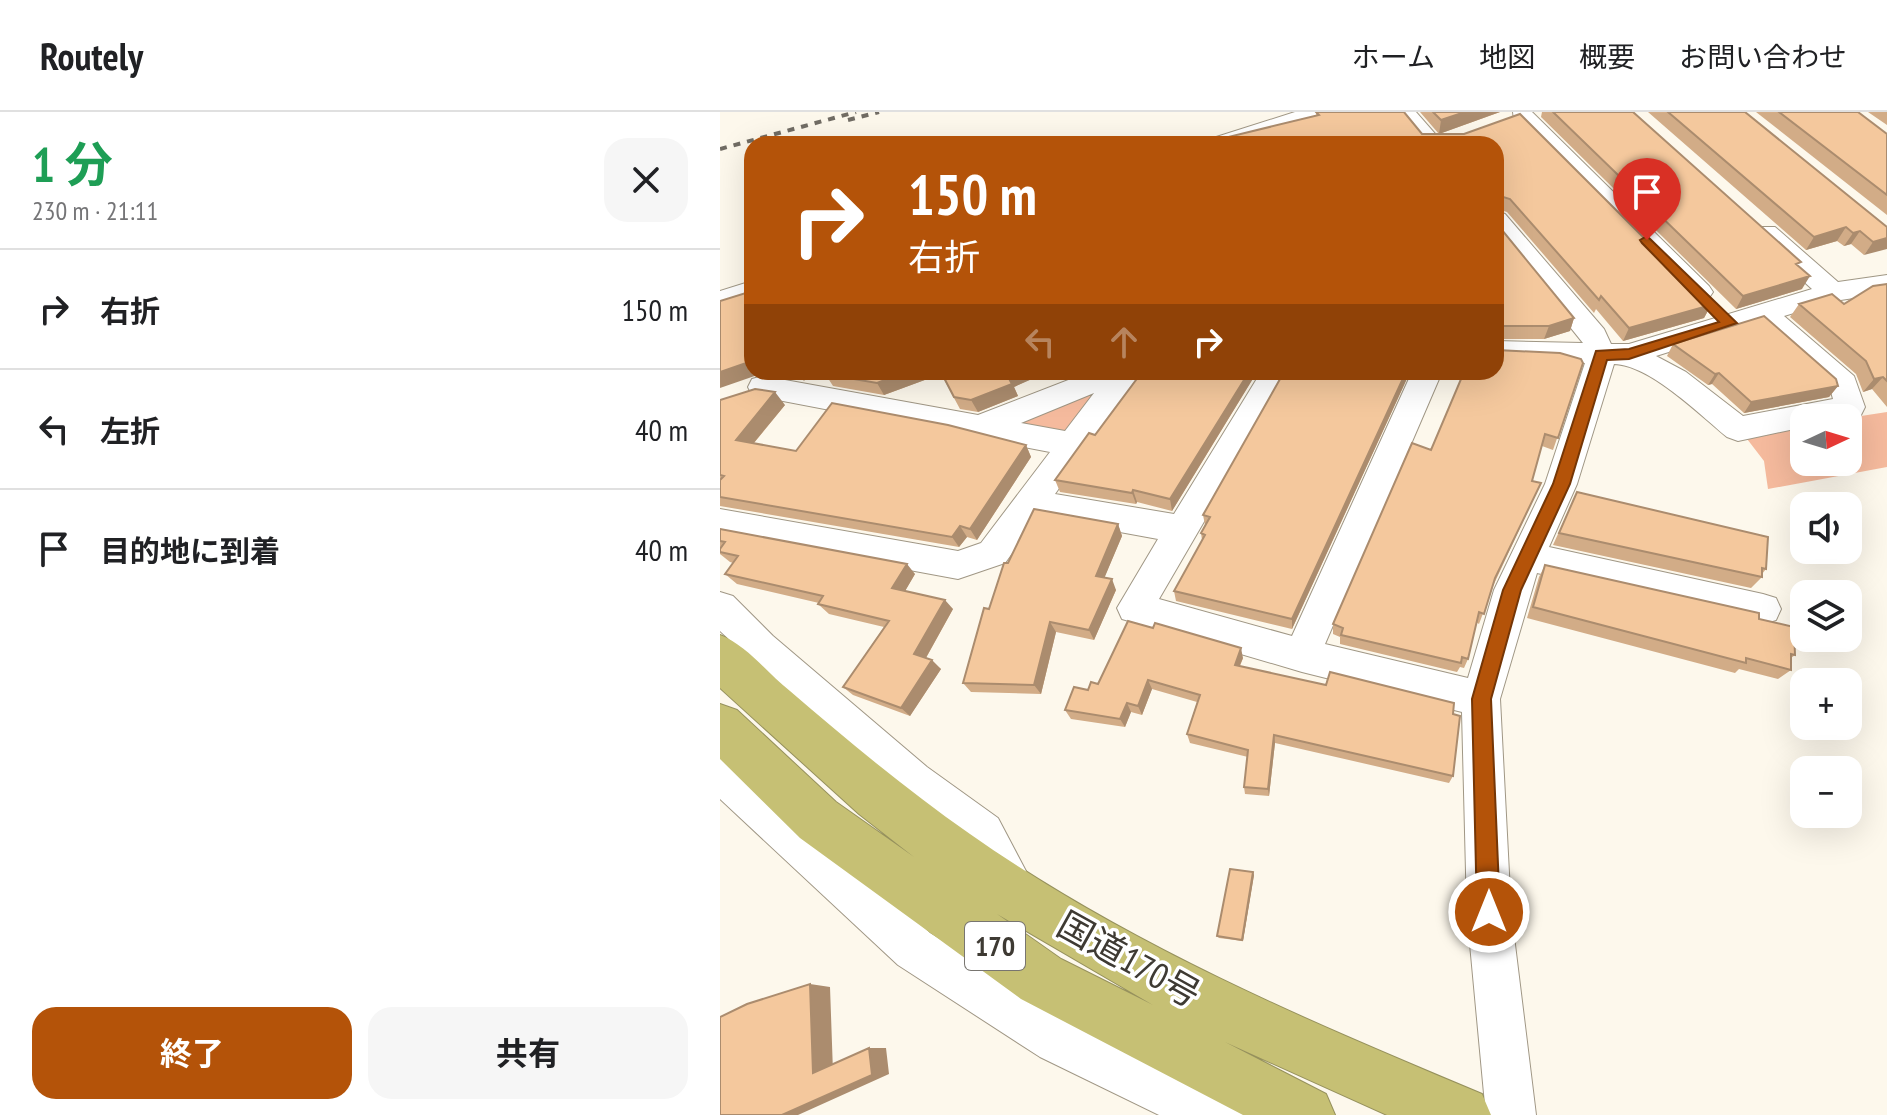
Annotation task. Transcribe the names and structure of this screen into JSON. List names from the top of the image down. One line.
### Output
{"streets":{"highway":["170","国道170号"]},"north":"right","page":{"header":"Routely","nav":["ホーム","地図","概要","お問い合わせ"],"heading":["1 分","230 m · 21:11"],"turn":["150 m","右折"],"list":[{"name":"右折","value":"150 m"},{"name":"左折","value":"40 m"},{"name":"目的地に到着","value":"40 m"}],"map_buttons":["+","−"],"buttons":["終了","共有"]}}
